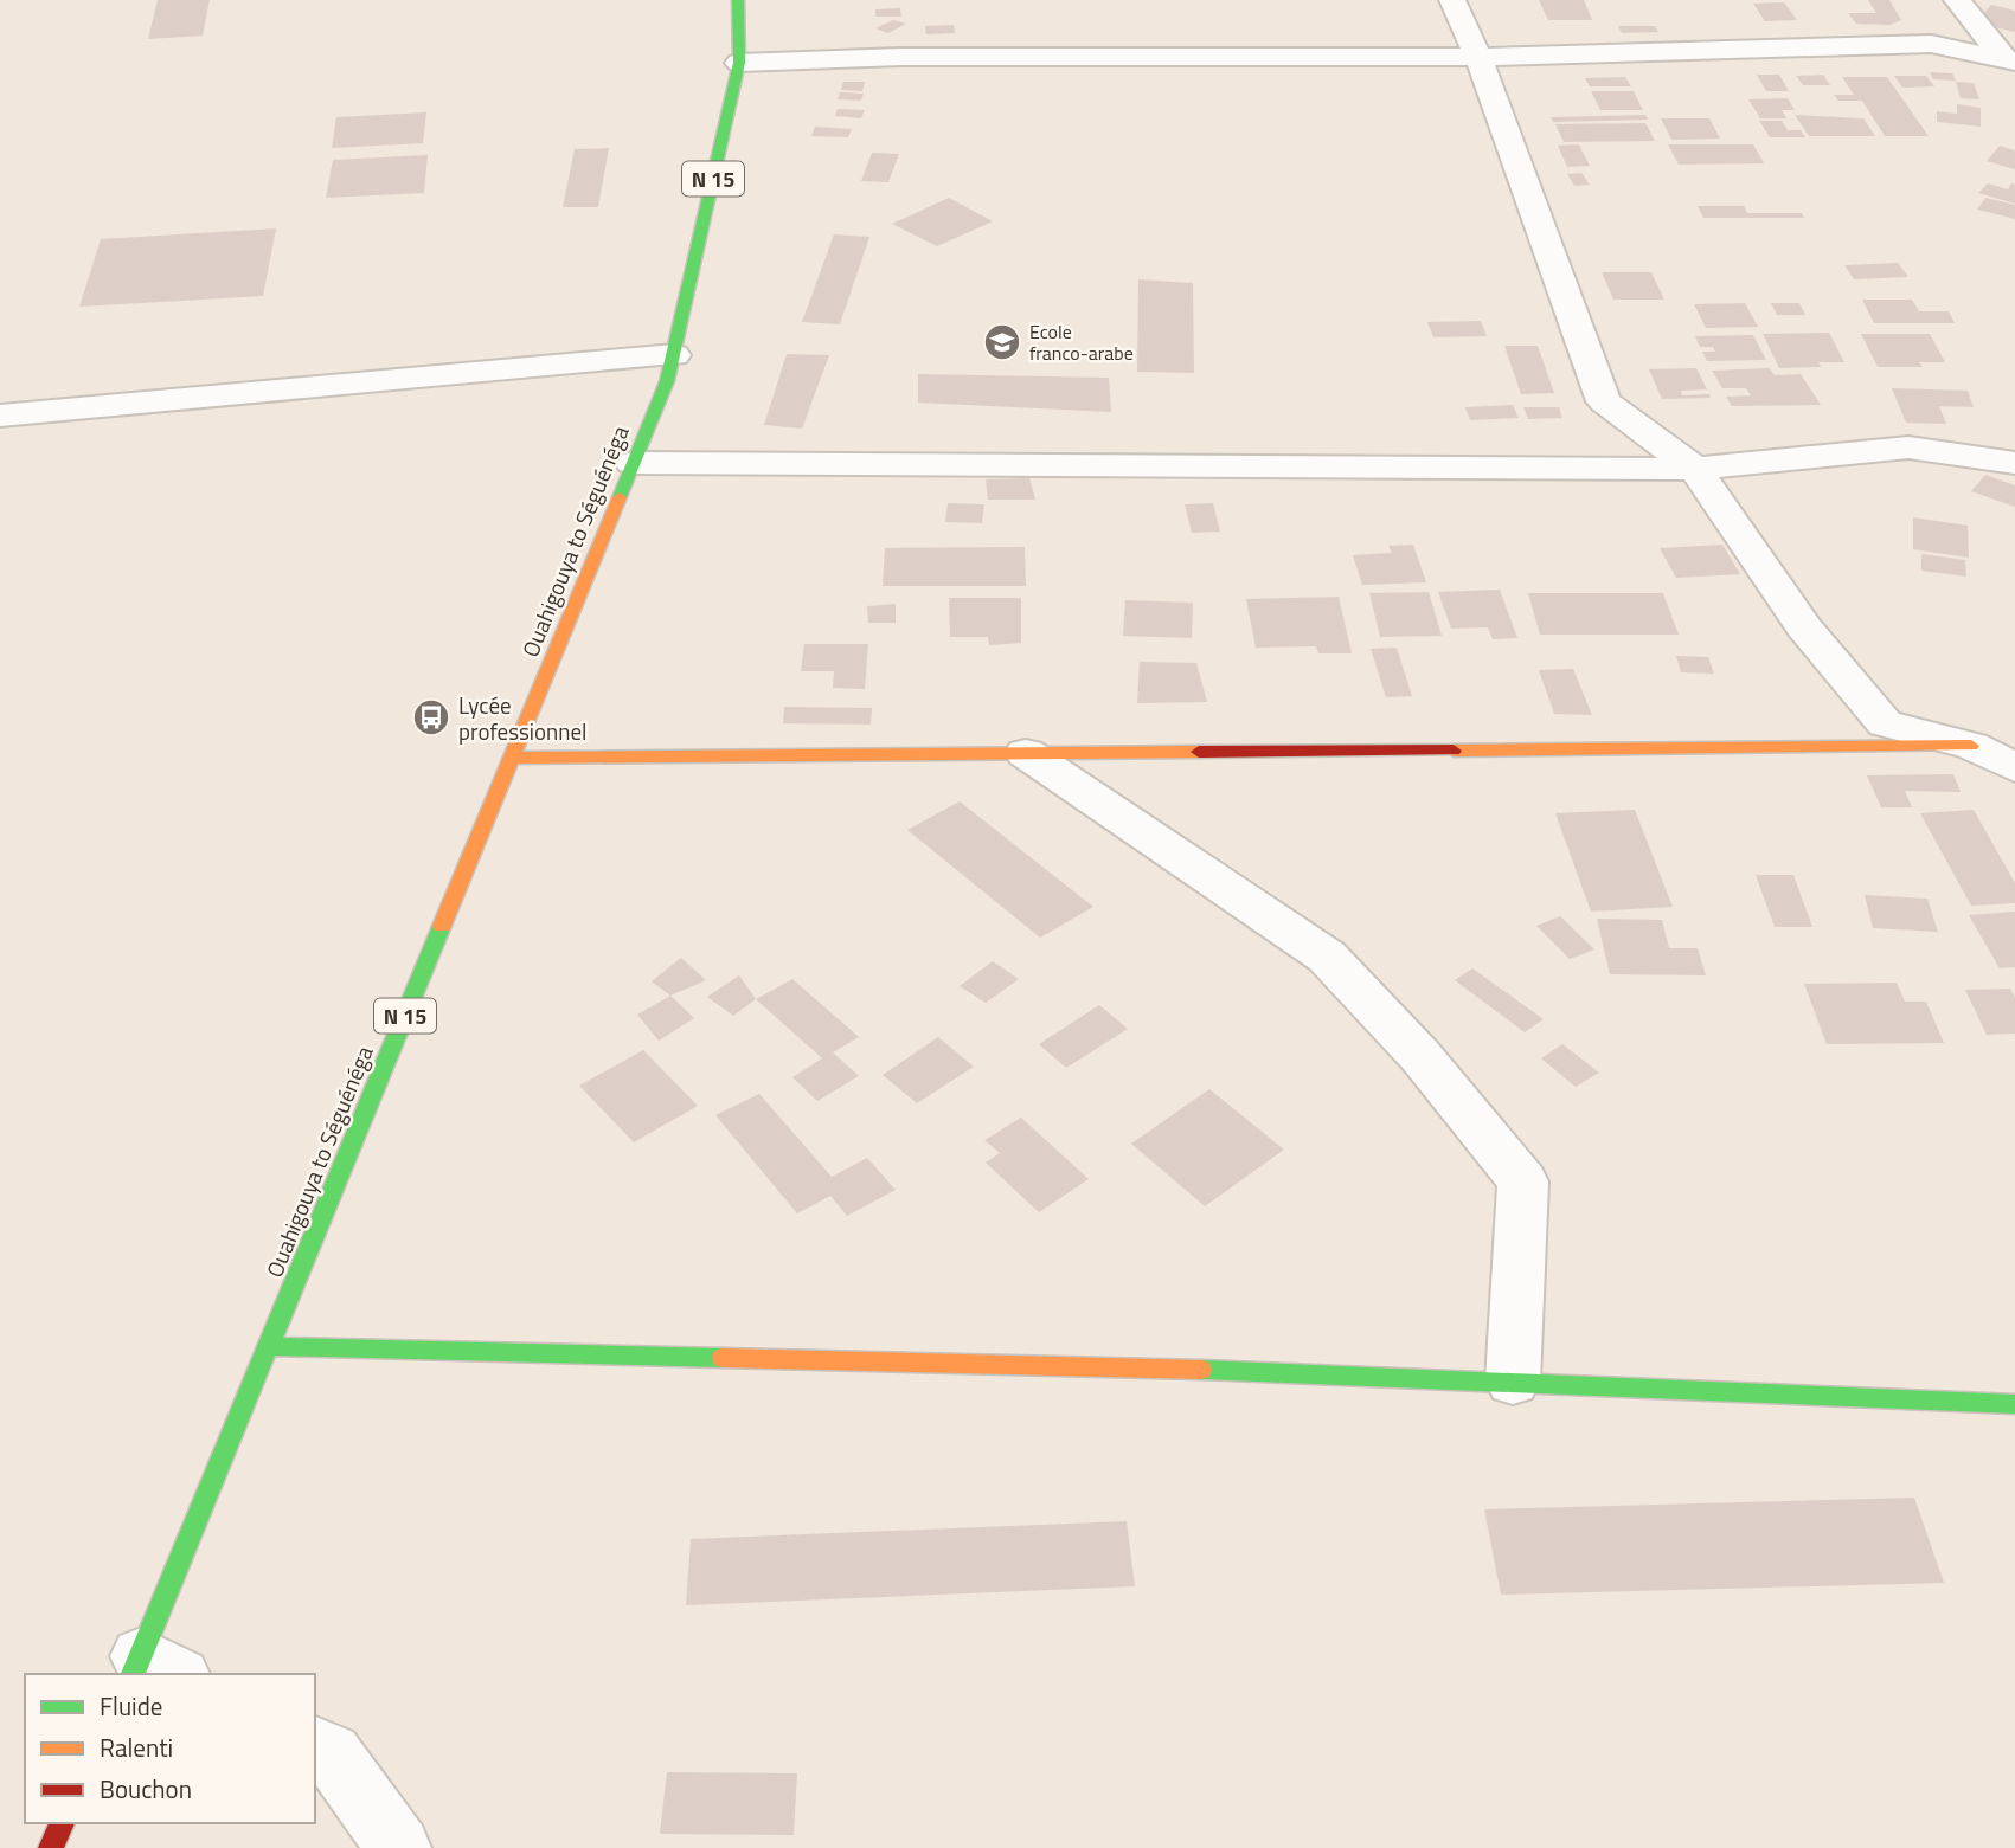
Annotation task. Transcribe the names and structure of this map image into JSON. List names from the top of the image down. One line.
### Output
{"streets":{"main road":["N 15","Ouahigouya to Séguénéga"]},"places":{"school or university":["Ecole franco-arabe"],"bus stop":["Lycée professionnel"]},"legend":["Fluide","Ralenti","Bouchon"]}
